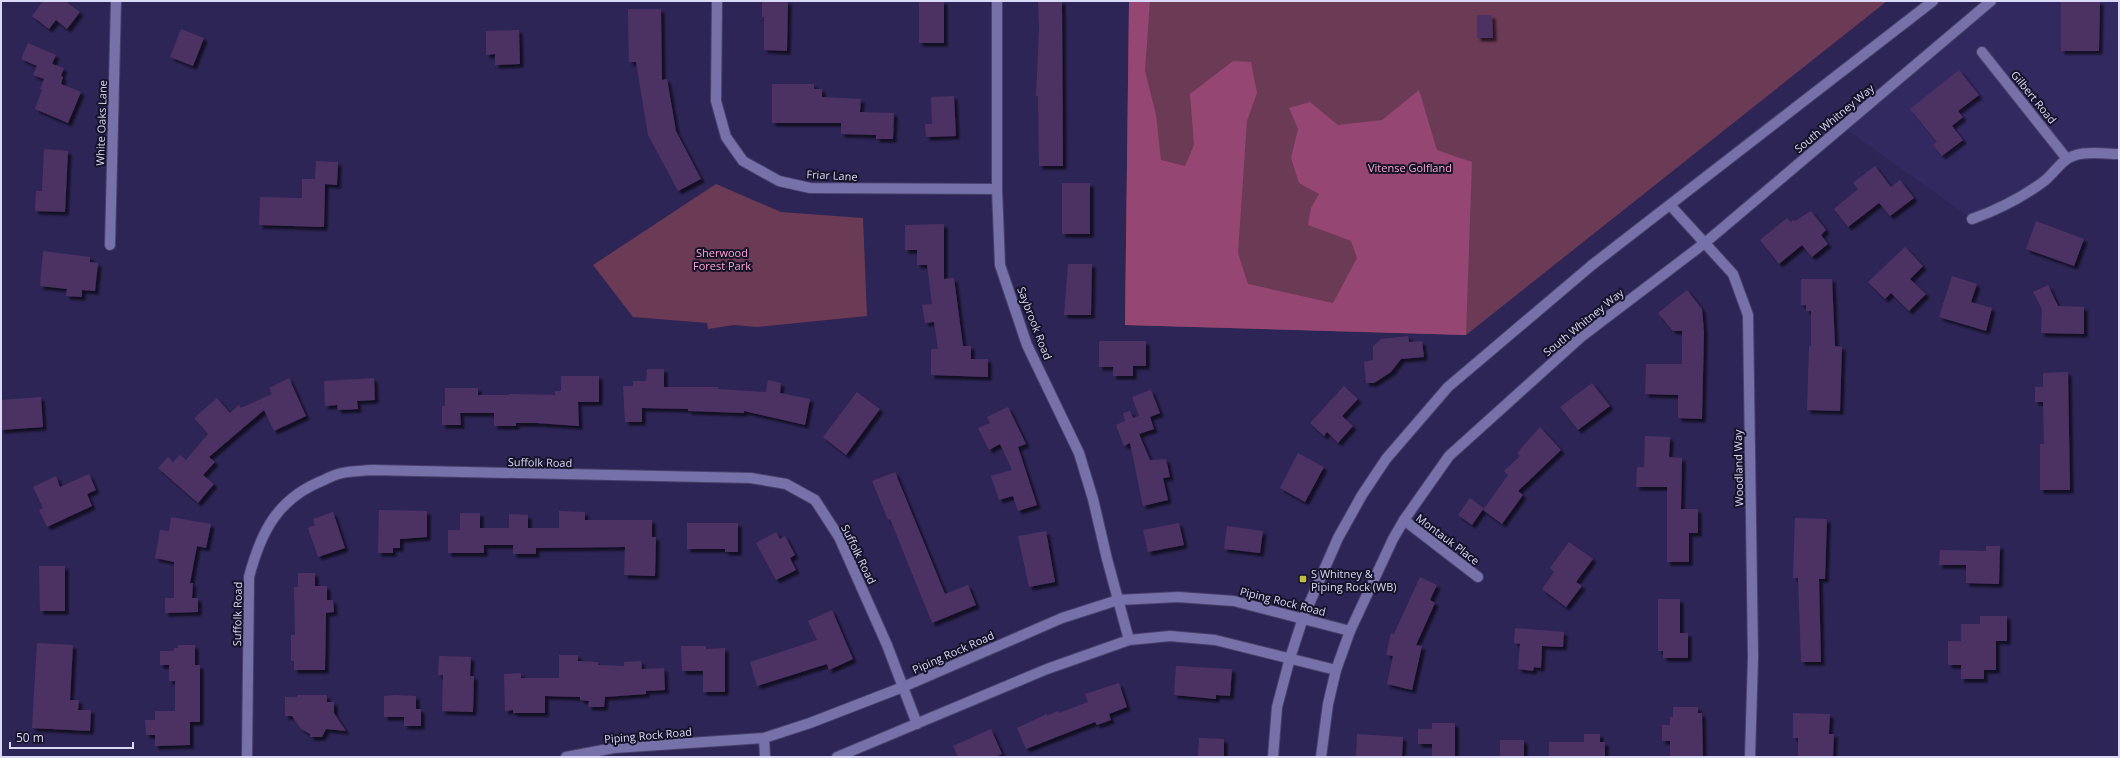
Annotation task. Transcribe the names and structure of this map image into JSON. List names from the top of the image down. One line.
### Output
{"streets":{"street":["Gilbert Road","South Whitney Way","White Oaks Lane","Friar Lane","Saybrook Road","Suffolk Road","Woodland Way","Montauk Place","Piping Rock Road"]},"crossings":[["South Whitney Way","Woodland Way"],["South Whitney Way","Montauk Place"],["South Whitney Way","Piping Rock Road"],["Friar Lane","Saybrook Road"],["Saybrook Road","Piping Rock Road"],["Suffolk Road","Piping Rock Road"]],"parks":["Vitense Golfland","Sherwood Forest Park"],"places":{"transit":["S Whitney & Piping Rock (WB)"]},"scale_bar":"50 m"}
